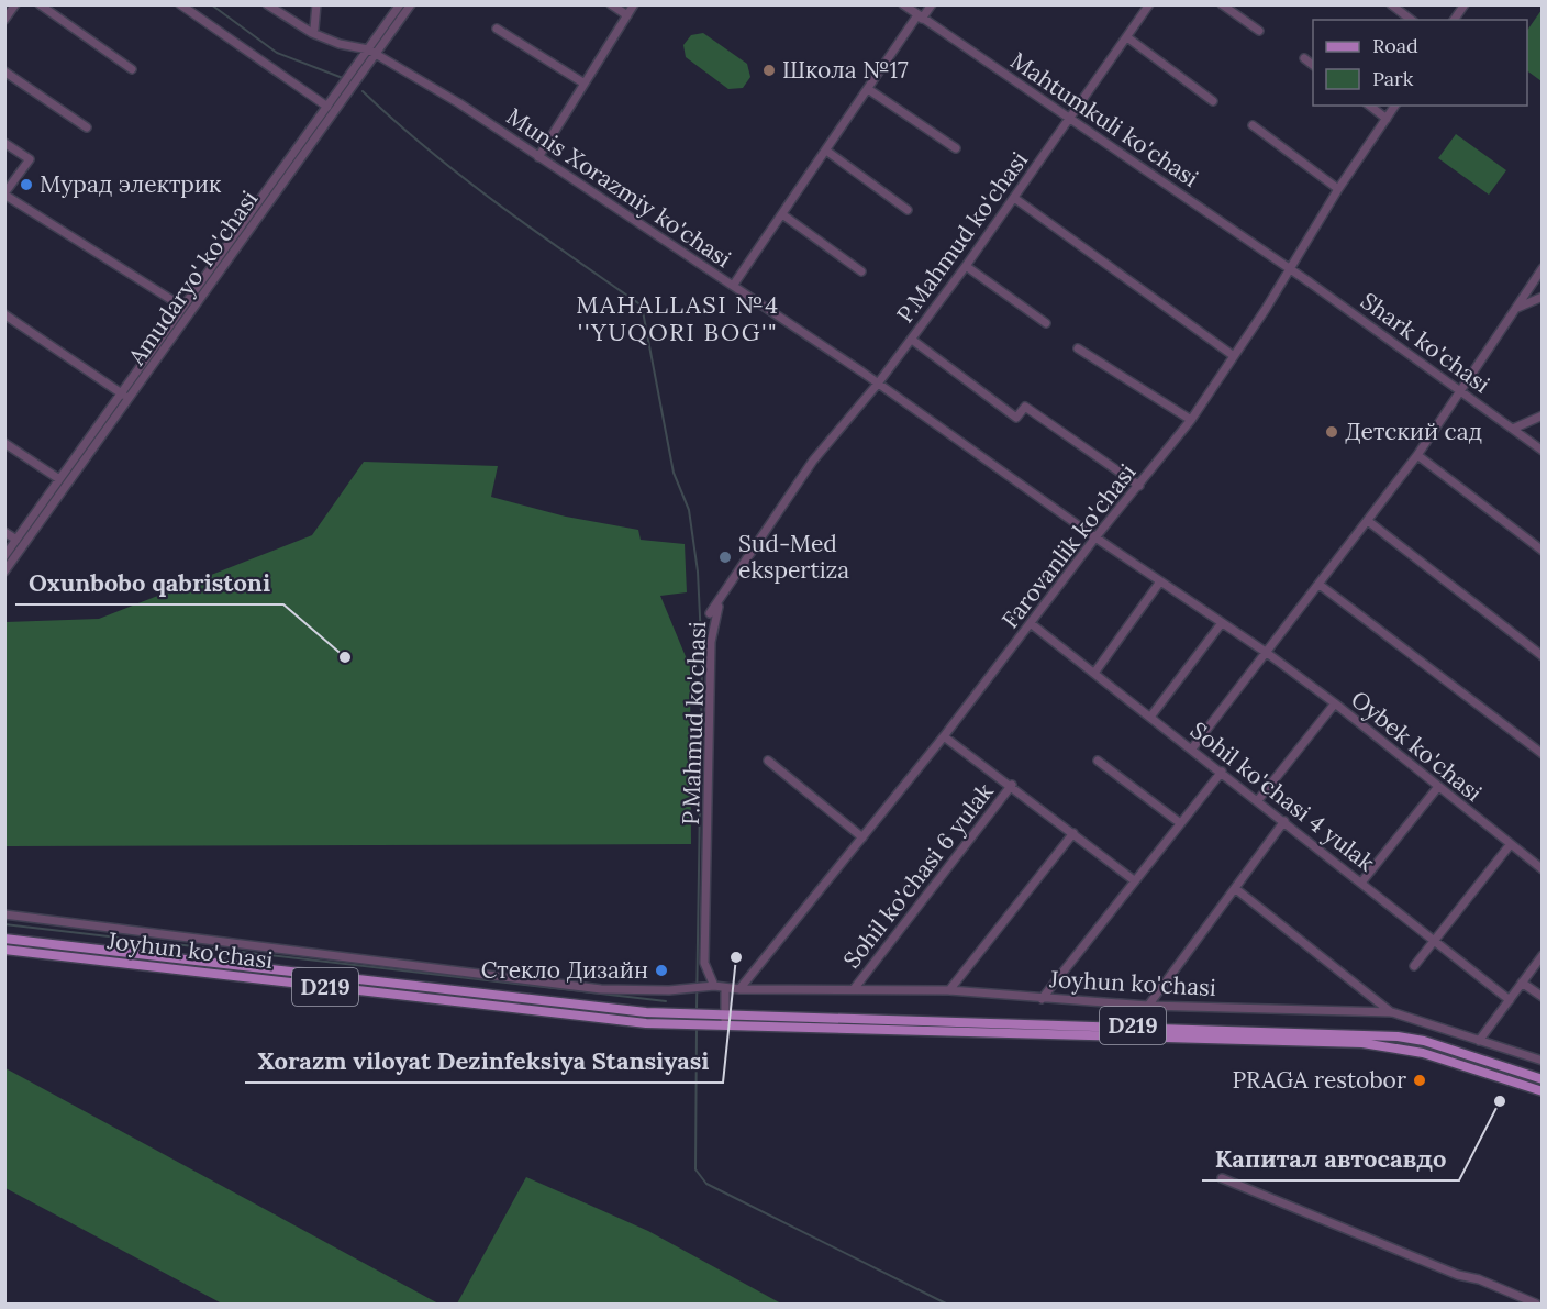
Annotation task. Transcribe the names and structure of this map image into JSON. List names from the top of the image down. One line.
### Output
{"streets":{"main road":["Joyhun ko'chasi","D219"],"street":["Mahtumkuli ko'chasi","Munis Xorazmiy ko'chasi","P.Mahmud ko'chasi","Amudaryo' ko'chasi","Shark ko'chasi","Farovanlik ko'chasi","Oybek ko'chasi","Sohil ko'chasi 4 yulak","Sohil ko'chasi 6 yulak"]},"crossings":[["Mahtumkuli ko'chasi","P.Mahmud ko'chasi"],["Mahtumkuli ko'chasi","Shark ko'chasi"],["Mahtumkuli ko'chasi","Farovanlik ko'chasi"],["Munis Xorazmiy ko'chasi","P.Mahmud ko'chasi"],["Munis Xorazmiy ko'chasi","Amudaryo' ko'chasi"],["Munis Xorazmiy ko'chasi","Farovanlik ko'chasi"],["Munis Xorazmiy ko'chasi","Oybek ko'chasi"],["P.Mahmud ko'chasi","Joyhun ko'chasi"],["Shark ko'chasi","Farovanlik ko'chasi"],["Farovanlik ko'chasi","Oybek ko'chasi"],["Farovanlik ko'chasi","Sohil ko'chasi 4 yulak"],["Farovanlik ko'chasi","Joyhun ko'chasi"],["Sohil ko'chasi 6 yulak","Joyhun ko'chasi"],["Joyhun ko'chasi","D219"]],"districts":["MAHALLASI №4 ''YUQORI BOG'\""],"places":["Школа №17","Мурад электрик","Детский сад","Sud-Med ekspertiza","Oxunbobo qabristoni","Xorazm viloyat Dezinfeksiya Stansiyasi","Стекло Дизайн","PRAGA restobor","Капитал автосавдо"],"legend":["Road","Park"]}
